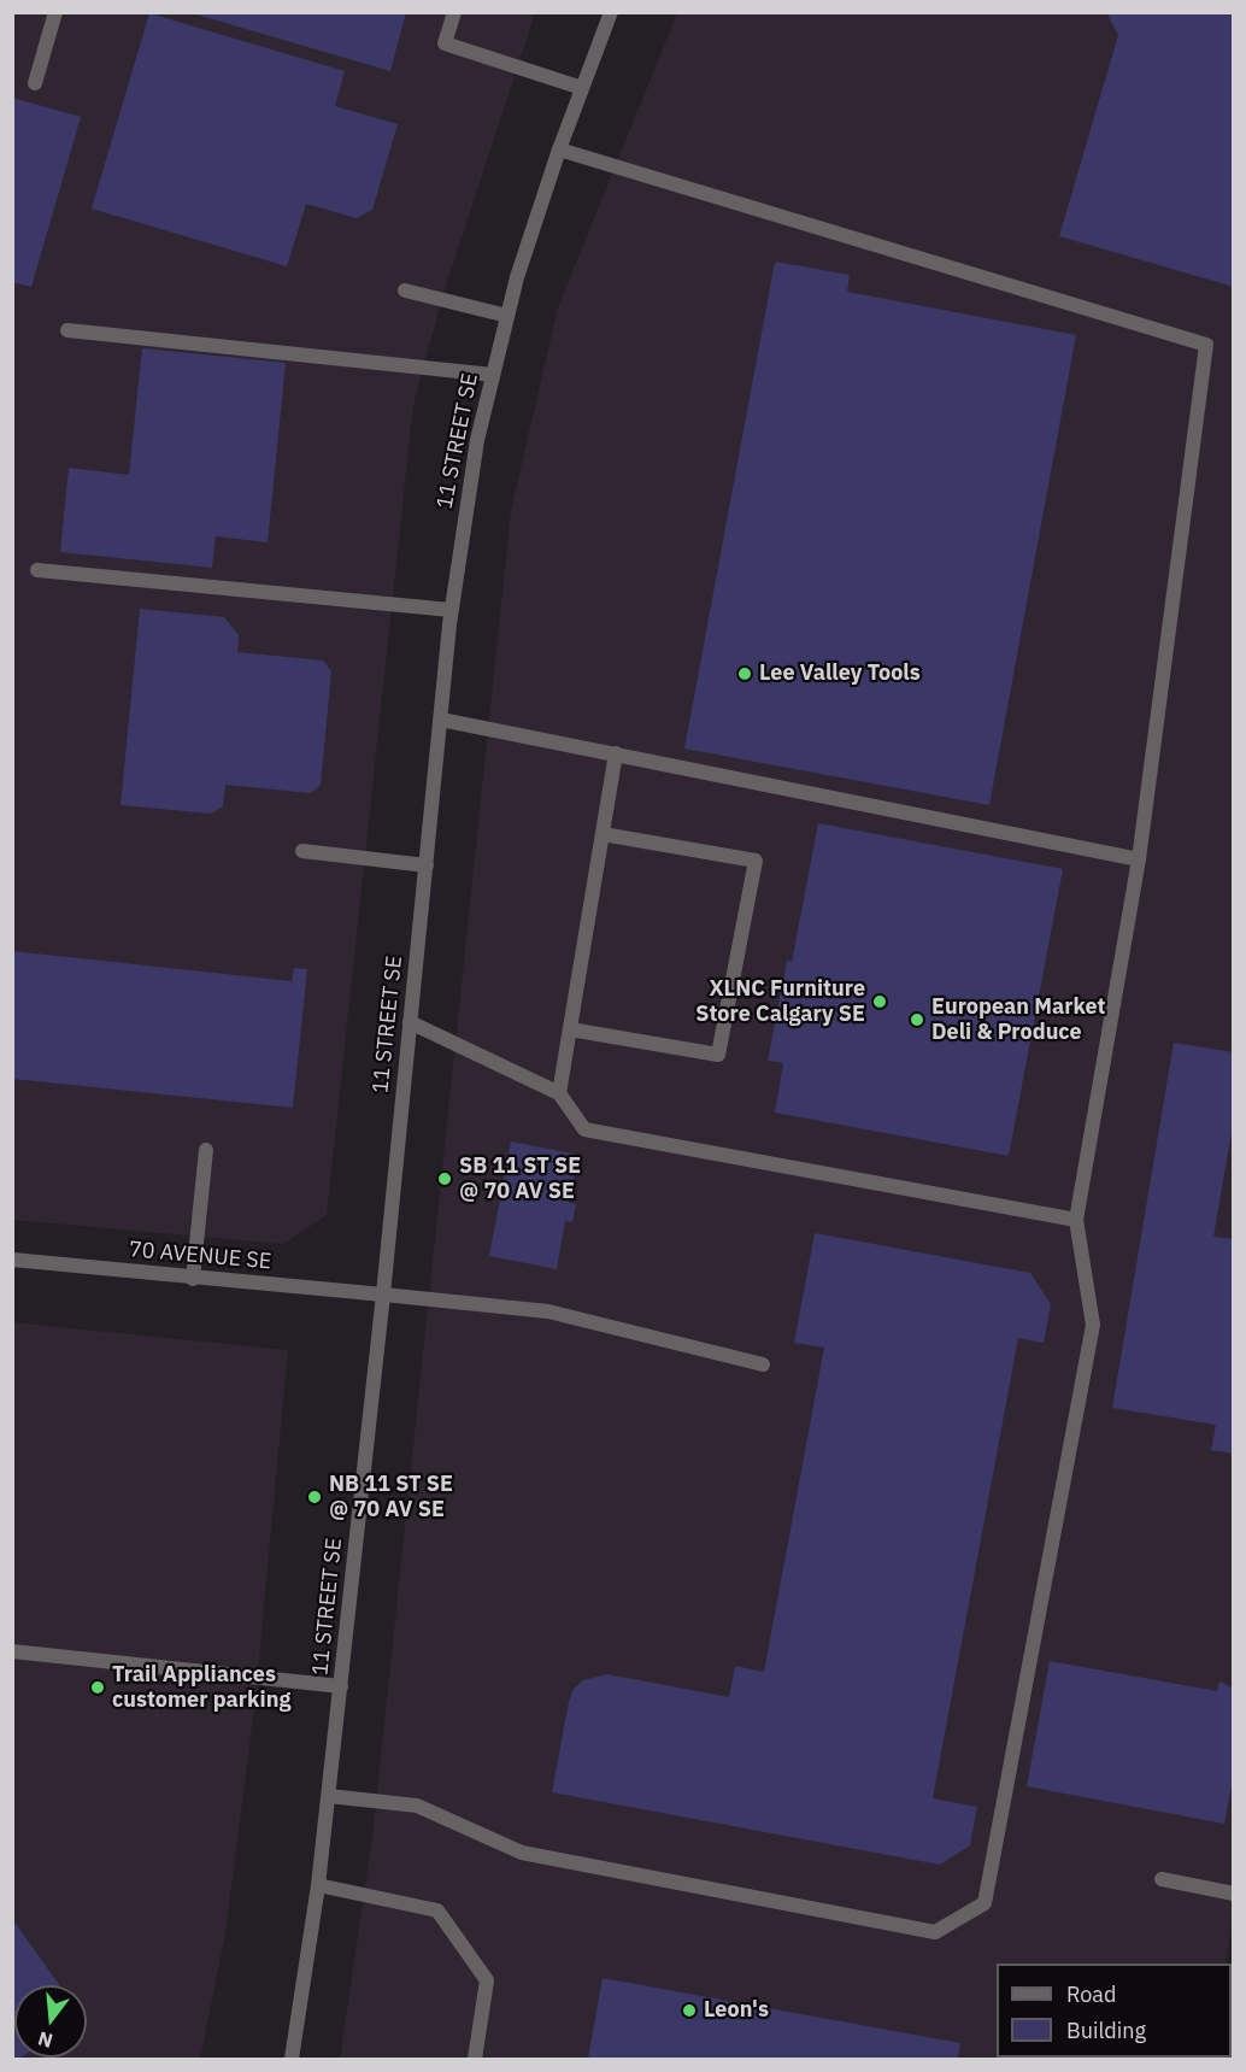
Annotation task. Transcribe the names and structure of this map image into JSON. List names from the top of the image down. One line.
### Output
{"streets":{"street":["11 STREET SE","70 AVENUE SE"]},"crossings":[["11 STREET SE","70 AVENUE SE"]],"places":["Lee Valley Tools","XLNC Furniture Store Calgary SE","European Market Deli & Produce","SB 11 ST SE @ 70 AV SE","NB 11 ST SE @ 70 AV SE","Trail Appliances customer parking","Leon's"],"legend":["Road","Building"],"north":"bottom"}
